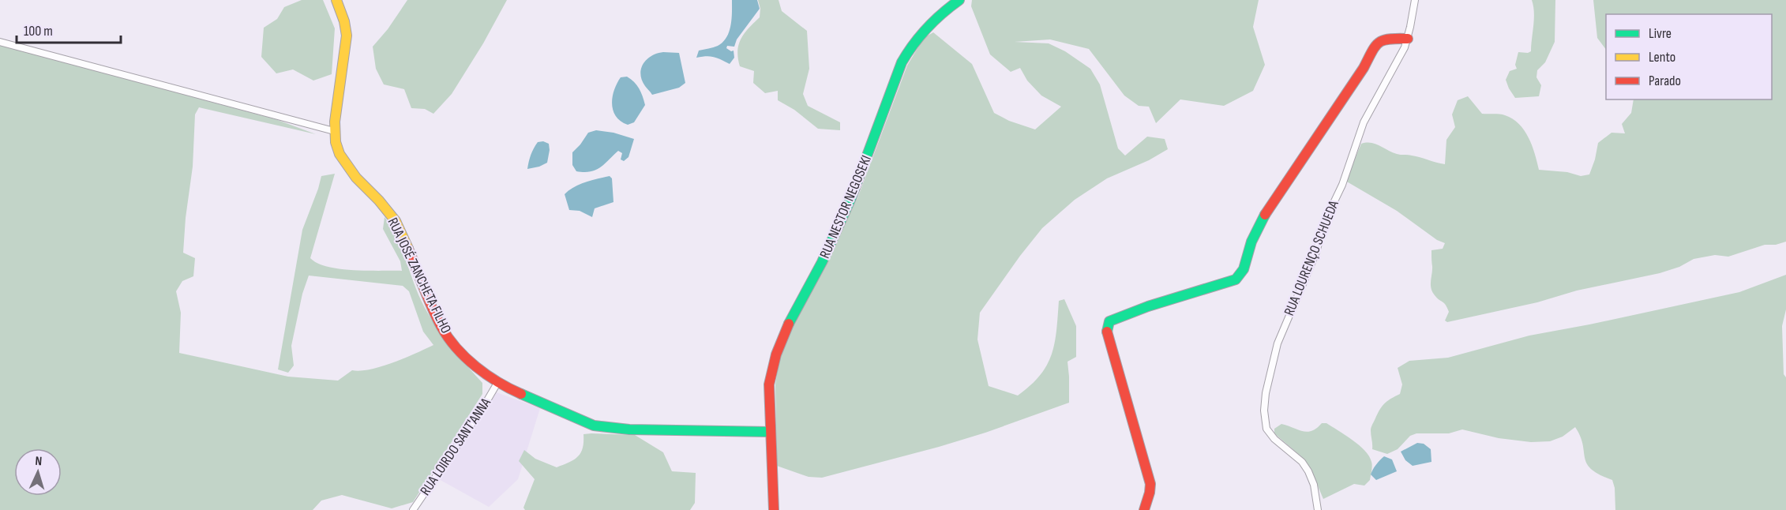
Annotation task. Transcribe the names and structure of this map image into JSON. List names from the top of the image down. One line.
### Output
{"streets":{"street":["RUA NESTOR NEGOSEKI","RUA LOURENÇO SCHUEDA","RUA JOSÉ ZANCHETA FILHO","RUA LOIRDO SANT'ANNA"]},"crossings":[["RUA NESTOR NEGOSEKI","RUA JOSÉ ZANCHETA FILHO"],["RUA JOSÉ ZANCHETA FILHO","RUA LOIRDO SANT'ANNA"]],"legend":["Livre","Lento","Parado"],"scale_bar":"100 m","north":"top"}
